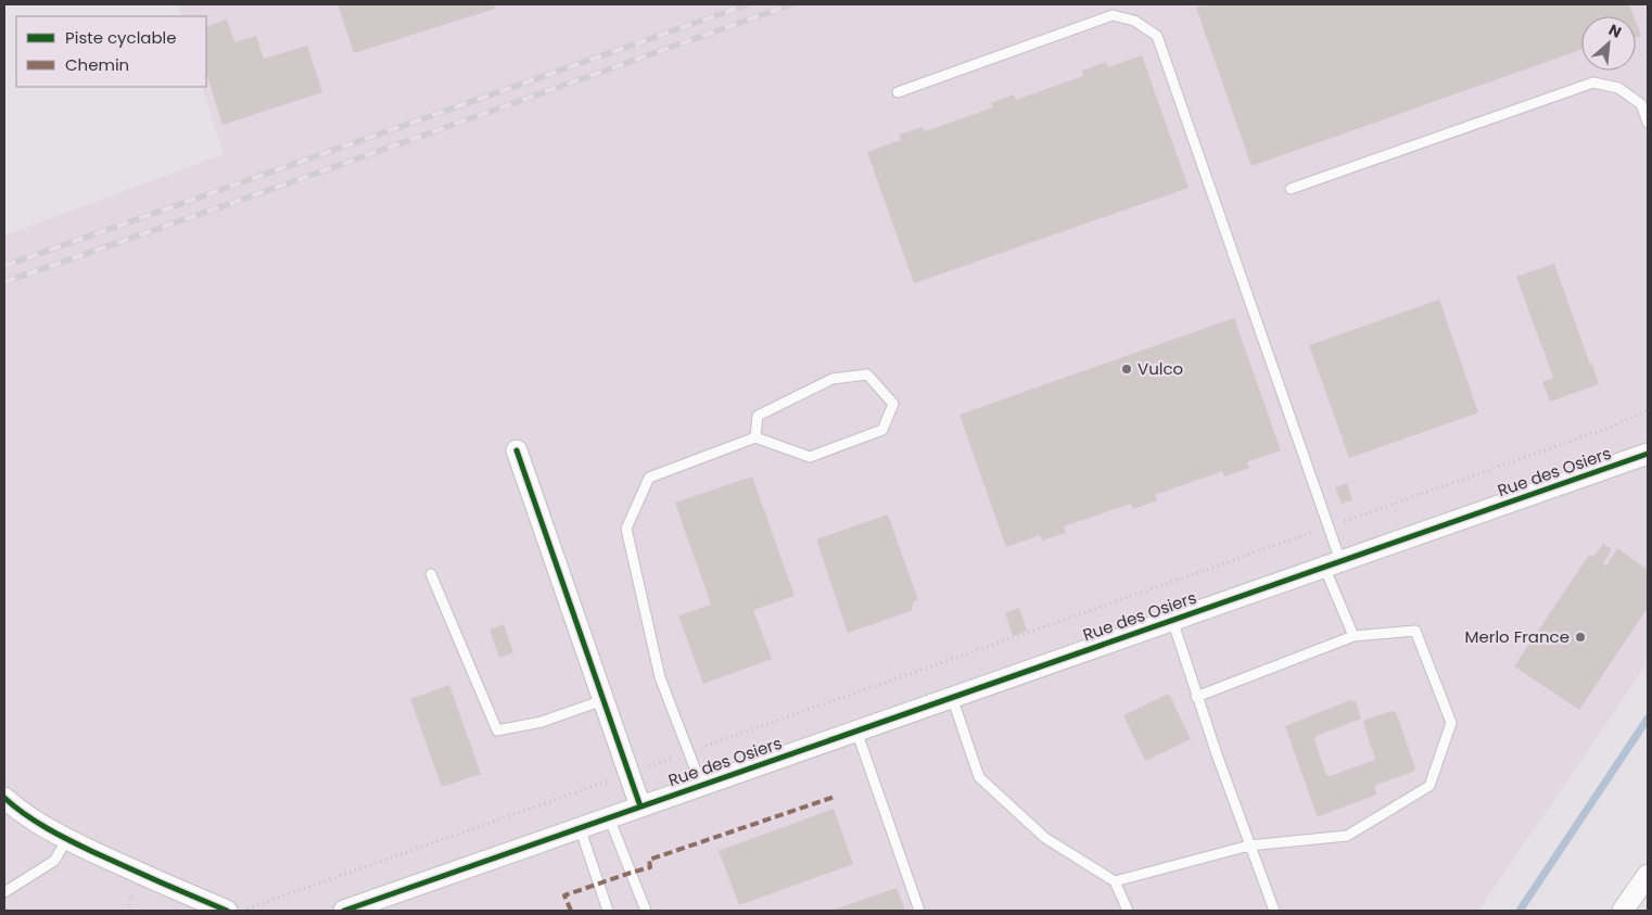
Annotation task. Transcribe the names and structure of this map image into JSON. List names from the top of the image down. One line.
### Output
{"streets":{"street":["Rue des Osiers"]},"places":["Vulco","Merlo France"],"legend":["Piste cyclable","Chemin"],"north":"top right"}
